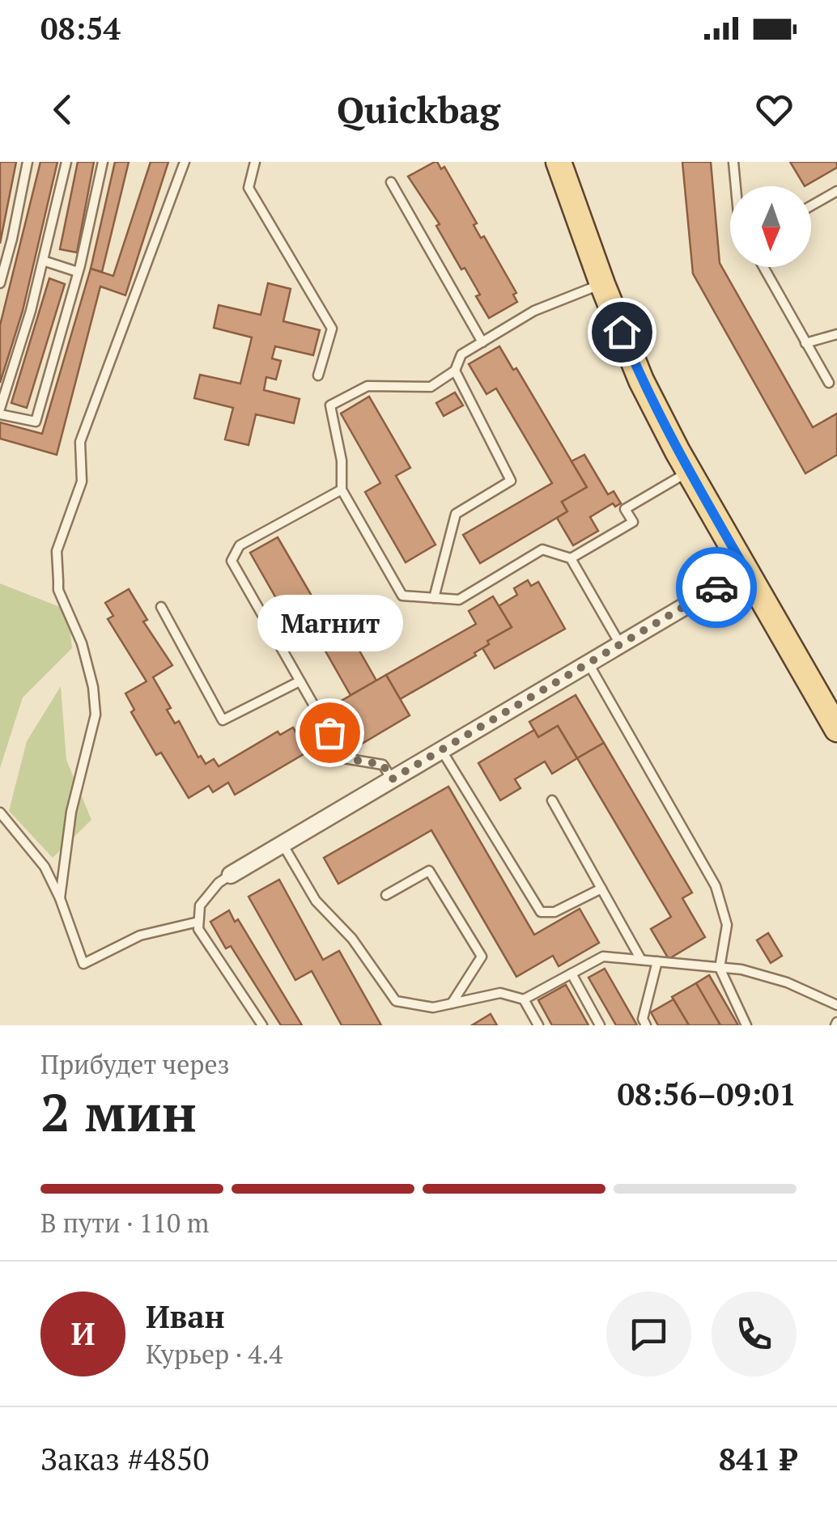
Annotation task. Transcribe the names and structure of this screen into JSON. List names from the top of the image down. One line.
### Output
{"places":["Магнит"],"north":"bottom","page":{"status":"08:54","header":"Quickbag","bubble":"Магнит","heading":["2 мин","Прибудет через","08:56–09:01"],"panel":["Иван","Курьер · 4.4","Заказ #4850","841 ₽"],"bar":"В пути · 110 m","round":"И"}}
